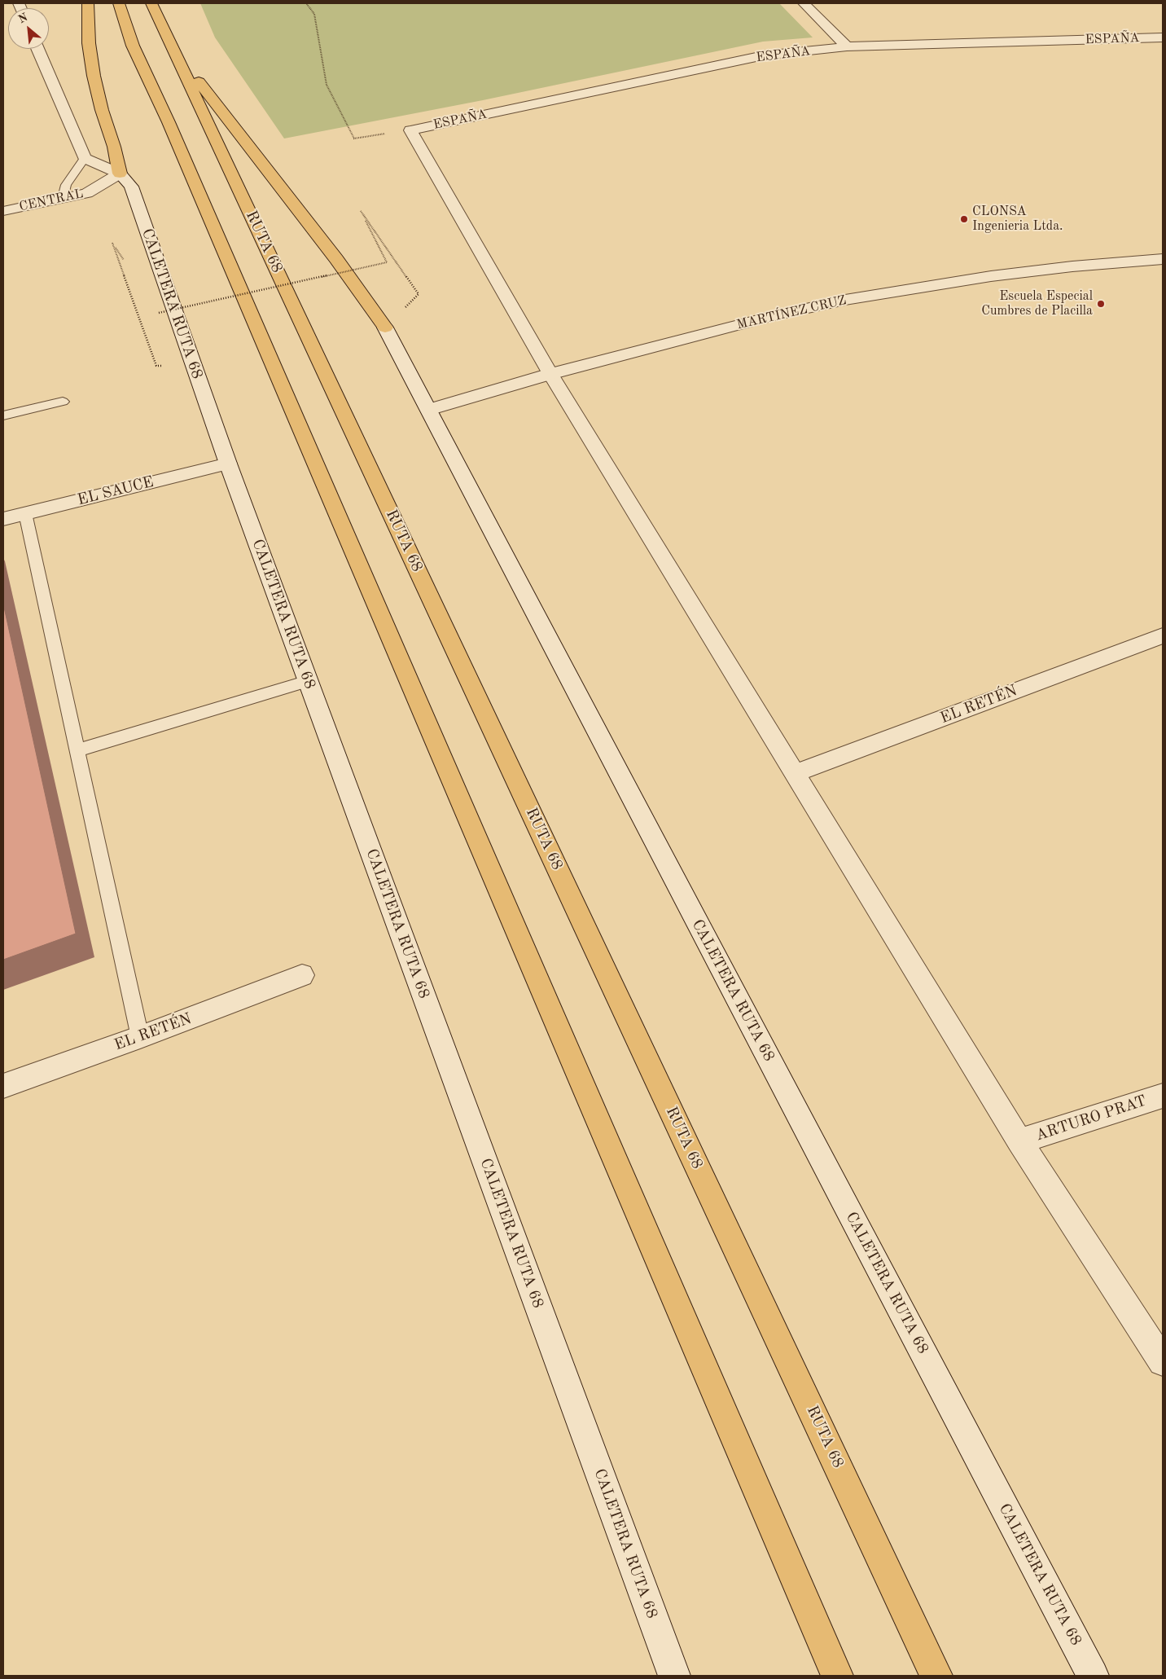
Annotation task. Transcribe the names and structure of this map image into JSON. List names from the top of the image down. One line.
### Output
{"streets":{"highway":["RUTA 68"],"street":["ESPAÑA","CENTRAL","CALETERA RUTA 68","MARTÍNEZ CRUZ","EL SAUCE","EL RETÉN","ARTURO PRAT"]},"crossings":[["ESPAÑA","MARTÍNEZ CRUZ"],["CENTRAL","CALETERA RUTA 68"],["CALETERA RUTA 68","MARTÍNEZ CRUZ"],["CALETERA RUTA 68","EL SAUCE"]],"places":["CLONSA Ingenieria Ltda.","Escuela Especial Cumbres de Placilla"],"north":"top left"}
